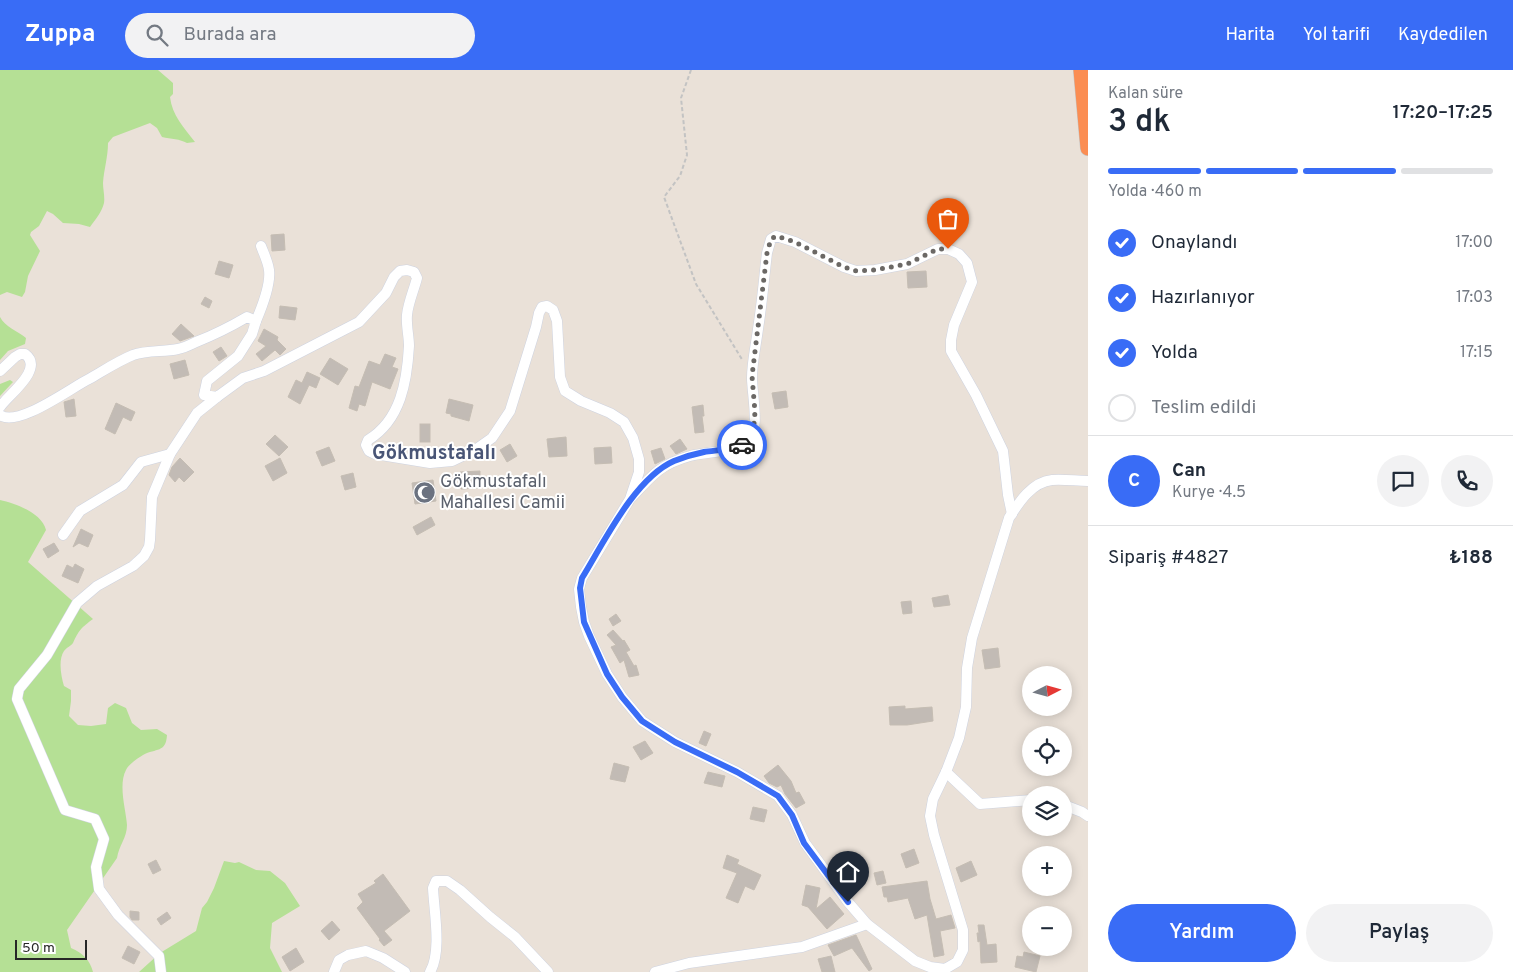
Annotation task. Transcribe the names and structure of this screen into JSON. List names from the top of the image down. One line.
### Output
{"districts":["Gökmustafalı"],"places":{"mosque":["Gökmustafalı Mahallesi Camii"]},"scale_bar":"50 m","north":"right","page":{"header":"Zuppa","search":"Burada ara","nav":["Harita","Yol tarifi","Kaydedilen"],"heading":["3 dk","Kalan süre","17:20–17:25"],"panel":["Can","Kurye · 4.5","Sipariş #4827","₺188"],"bar":"Yolda · 460 m","list":[["Onaylandı","17:00"],["Hazırlanıyor","17:03"],["Yolda","17:15"],"Teslim edildi"],"round":"C","map_buttons":["+","−"],"buttons":["Yardım","Paylaş"],"scale":"50 m"}}
